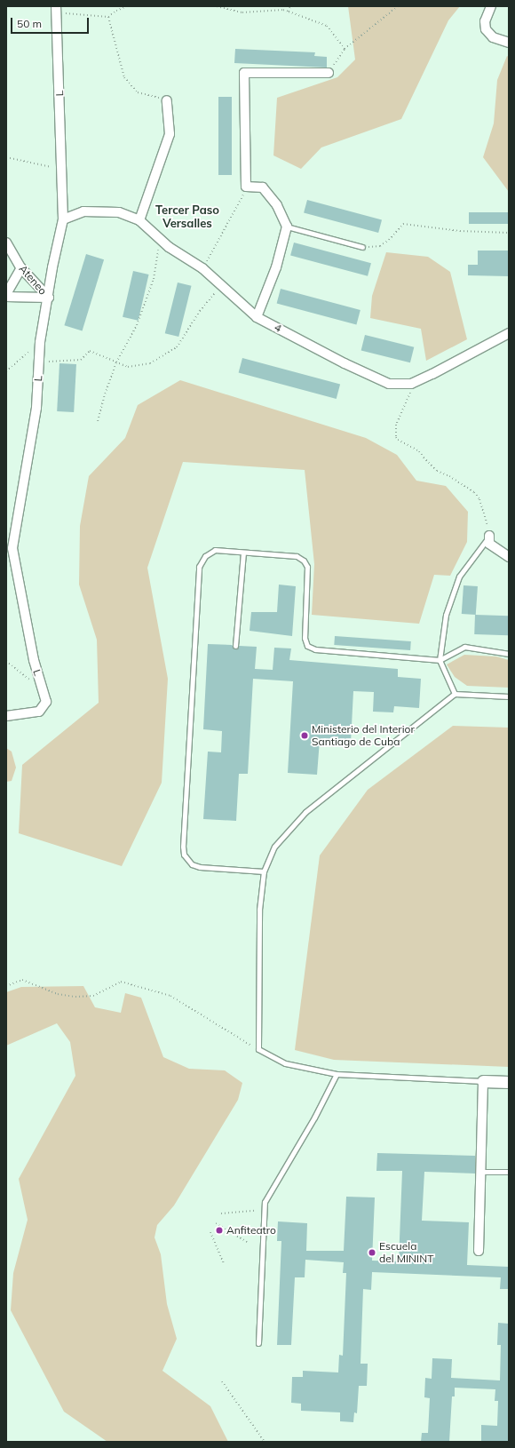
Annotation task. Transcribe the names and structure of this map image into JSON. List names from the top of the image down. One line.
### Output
{"streets":{"street":["L","Ateneo","4"]},"crossings":[["L","Ateneo"],["L","4"]],"districts":["Tercer Paso Versalles"],"places":["Ministerio del Interior Santiago de Cuba","Anfiteatro","Escuela del MININT"],"scale_bar":"50 m"}
